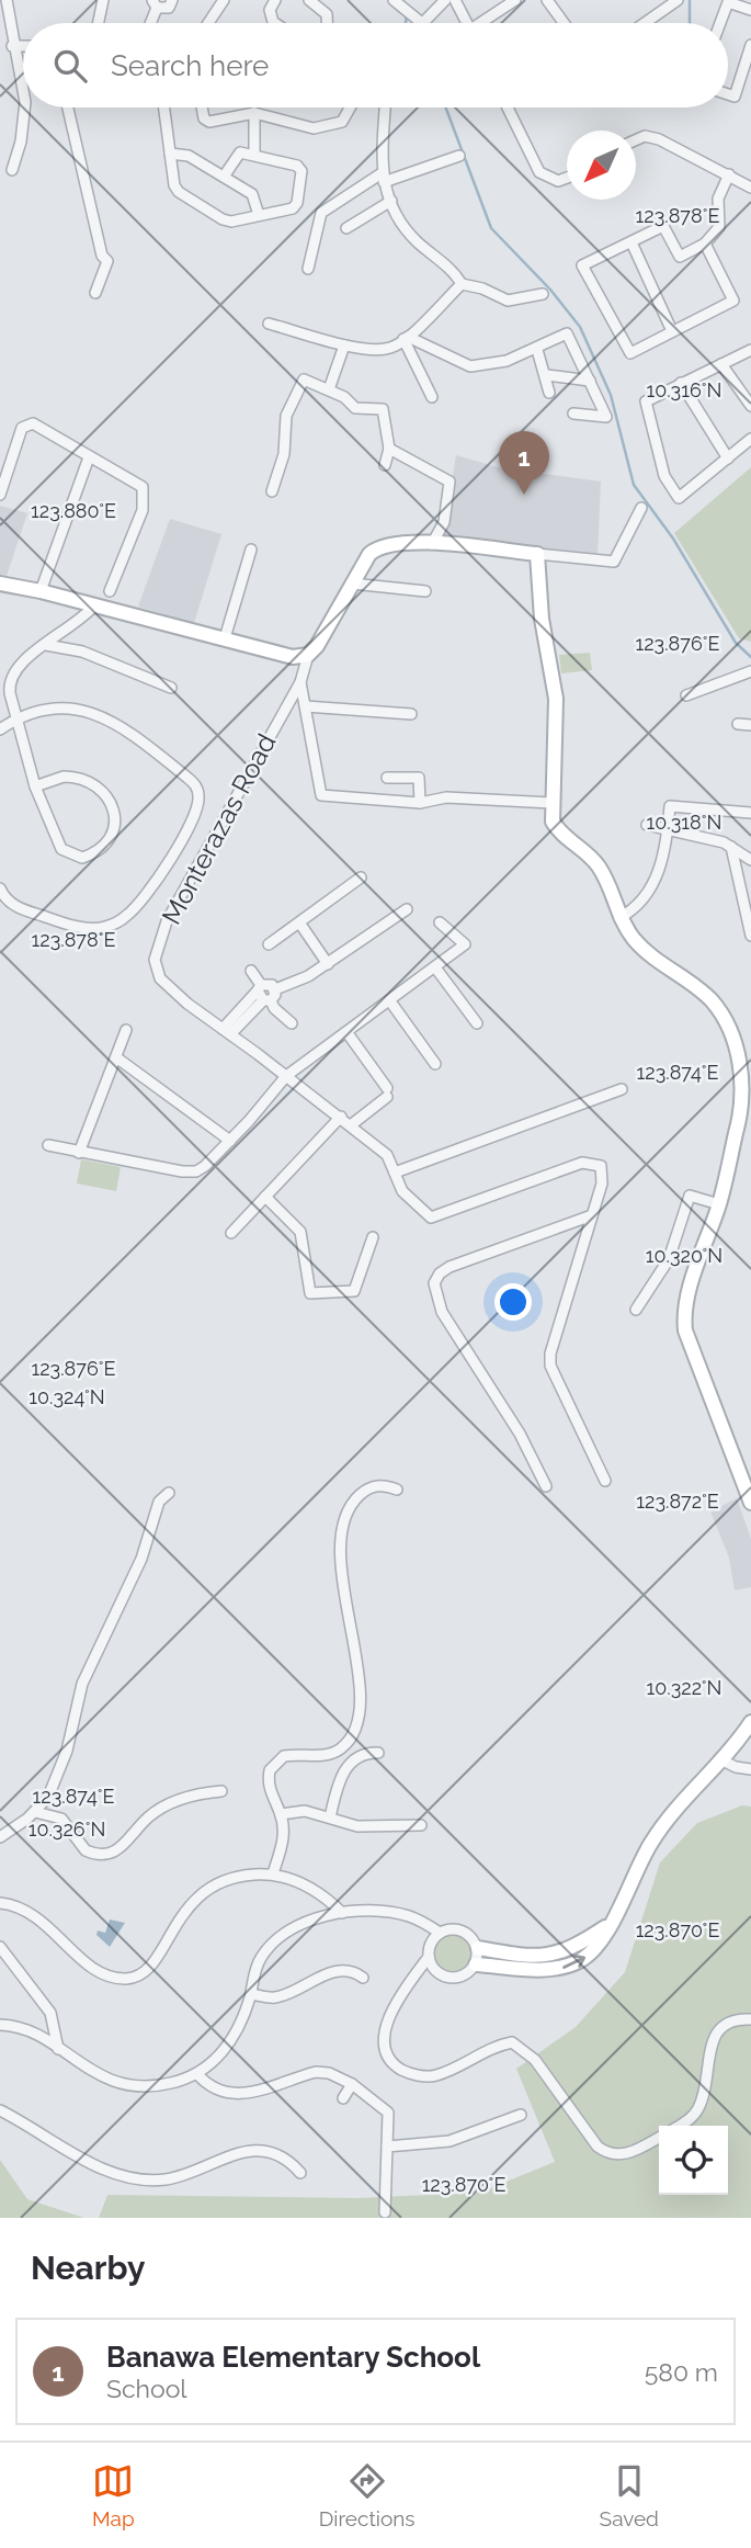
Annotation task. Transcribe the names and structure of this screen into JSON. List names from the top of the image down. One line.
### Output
{"streets":{"street":["Monterazas Road"]},"north":"bottom left","page":{"search":"Search here","pins":"1","heading":"Nearby","list":[{"mark":"1","name":"Banawa Elementary School","note":"School","value":"580 m"}],"nav":["Map","Directions","Saved"]},"coordinates":["123.878°E","10.316°N","123.880°E","123.876°E","10.318°N","123.874°E","10.320°N","10.324°N","123.872°E","10.322°N","10.326°N","123.870°E"]}
